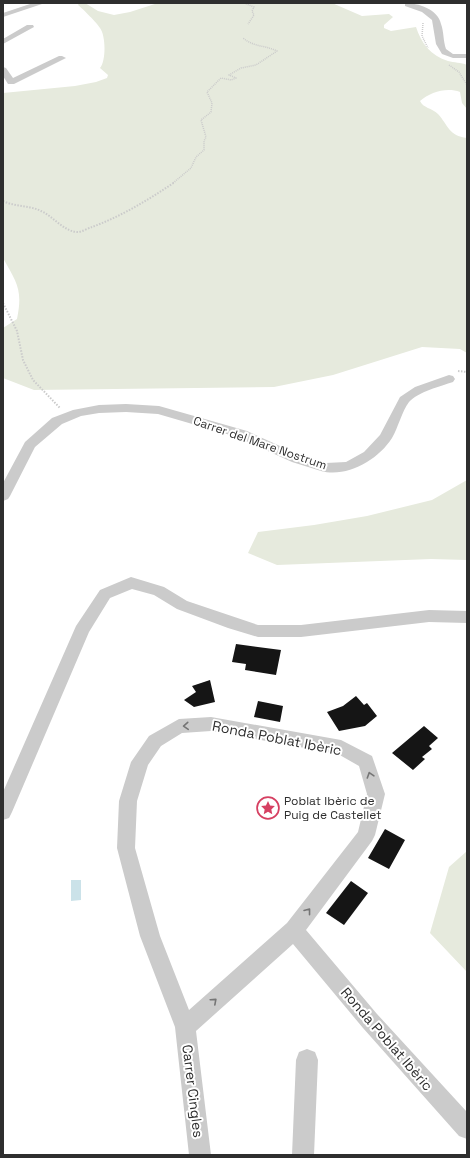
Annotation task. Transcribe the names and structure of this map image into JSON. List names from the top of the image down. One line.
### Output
{"streets":{"street":["Carrer del Mare Nostrum","Ronda Poblat Ibèric","Carrer Cingles"]},"crossings":[["Ronda Poblat Ibèric","Carrer Cingles"]],"places":{"place":["Poblat Ibèric de Puig de Castellet"]}}
